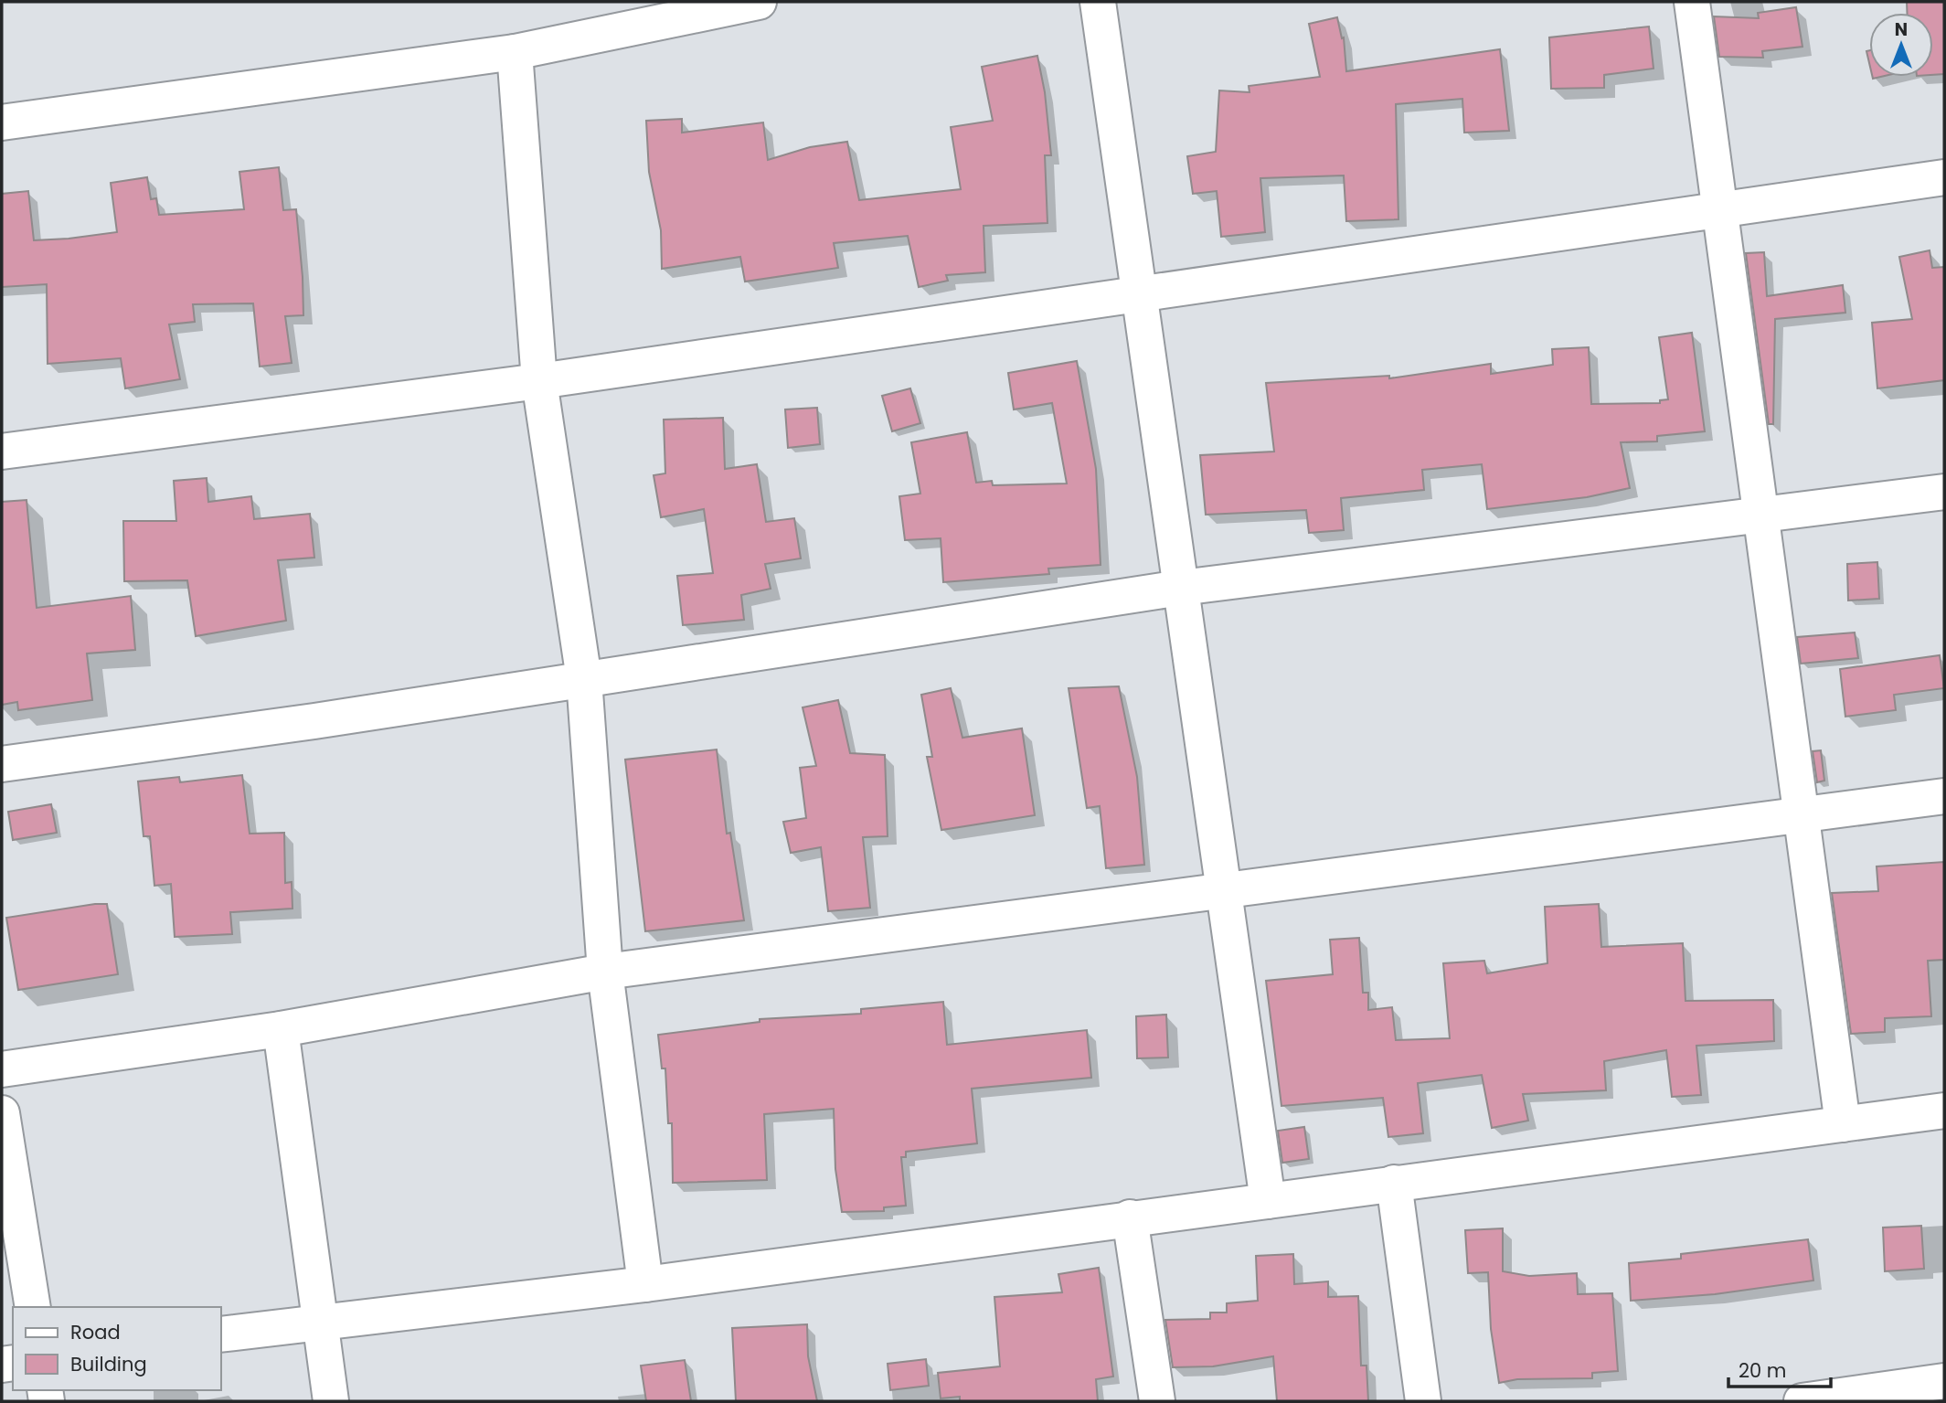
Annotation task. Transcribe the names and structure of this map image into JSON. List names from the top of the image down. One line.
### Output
{"legend":["Road","Building"],"scale_bar":"20 m","north":"top"}
